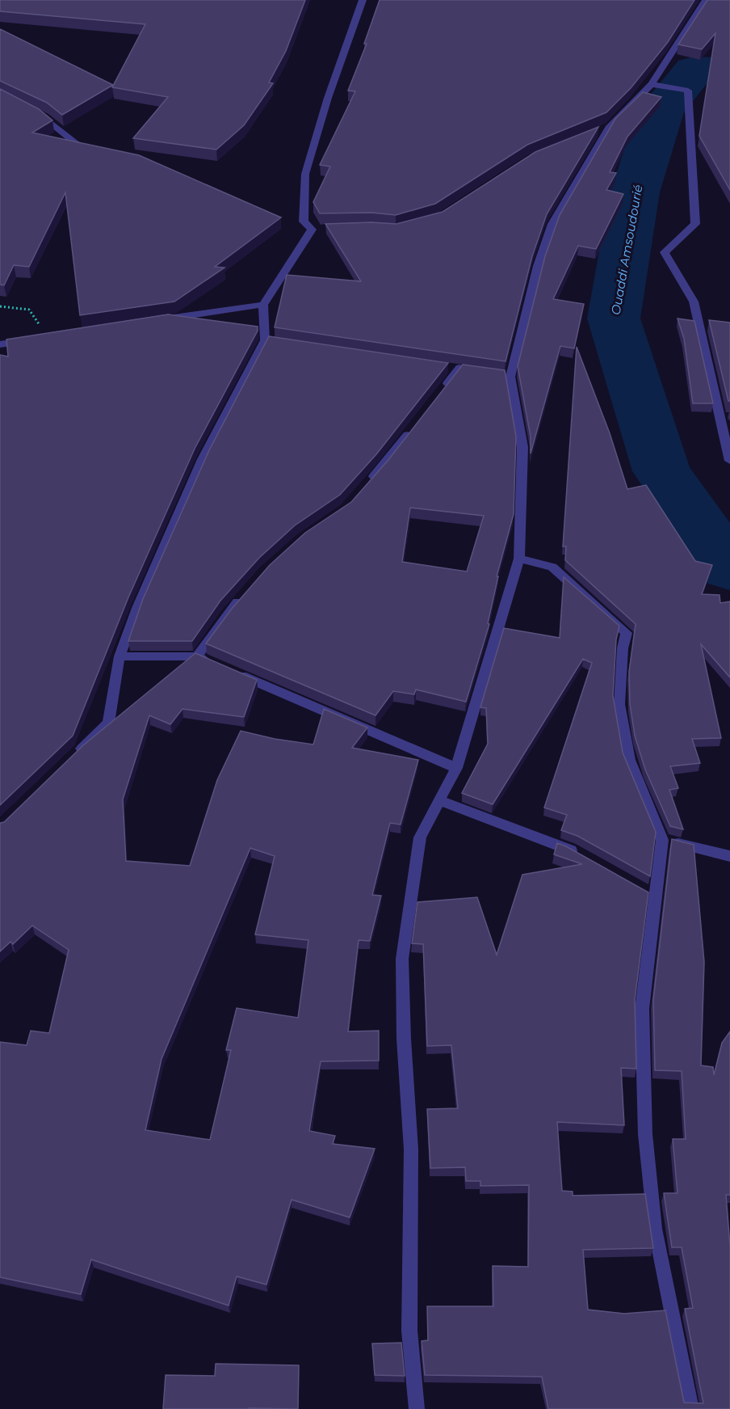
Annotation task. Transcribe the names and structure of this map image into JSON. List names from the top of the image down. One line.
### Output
{"water":["Ouaddi Amsoudourié"]}
